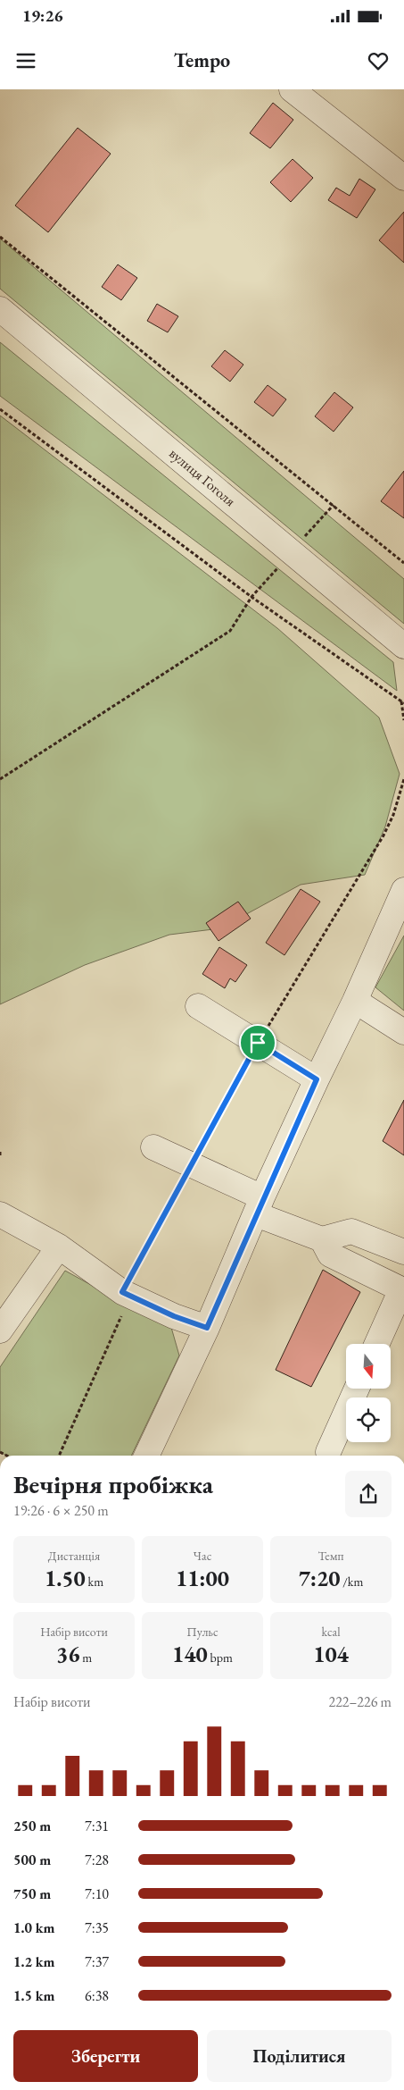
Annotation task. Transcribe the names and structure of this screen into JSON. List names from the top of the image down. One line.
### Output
{"streets":{"street":["вулиця Гоголя"]},"north":"bottom","page":{"status":"19:26","header":"Tempo","heading":["Вечірня пробіжка","19:26 · 6 × 250 m"],"stats":[["Дистанція","1.50 km"],["Час","11:00"],["Темп","7:20 /km"],["Набір висоти","36 m"],["Пульс","140 bpm"],["kcal","104"]],"chart":["Набір висоти","222–226 m"],"list":[{"name":"250 m","note":"7:31"},{"name":"500 m","note":"7:28"},{"name":"750 m","note":"7:10"},{"name":"1.0 km","note":"7:35"},{"name":"1.2 km","note":"7:37"},{"name":"1.5 km","note":"6:38"}],"buttons":["Зберегти","Поділитися"]}}
